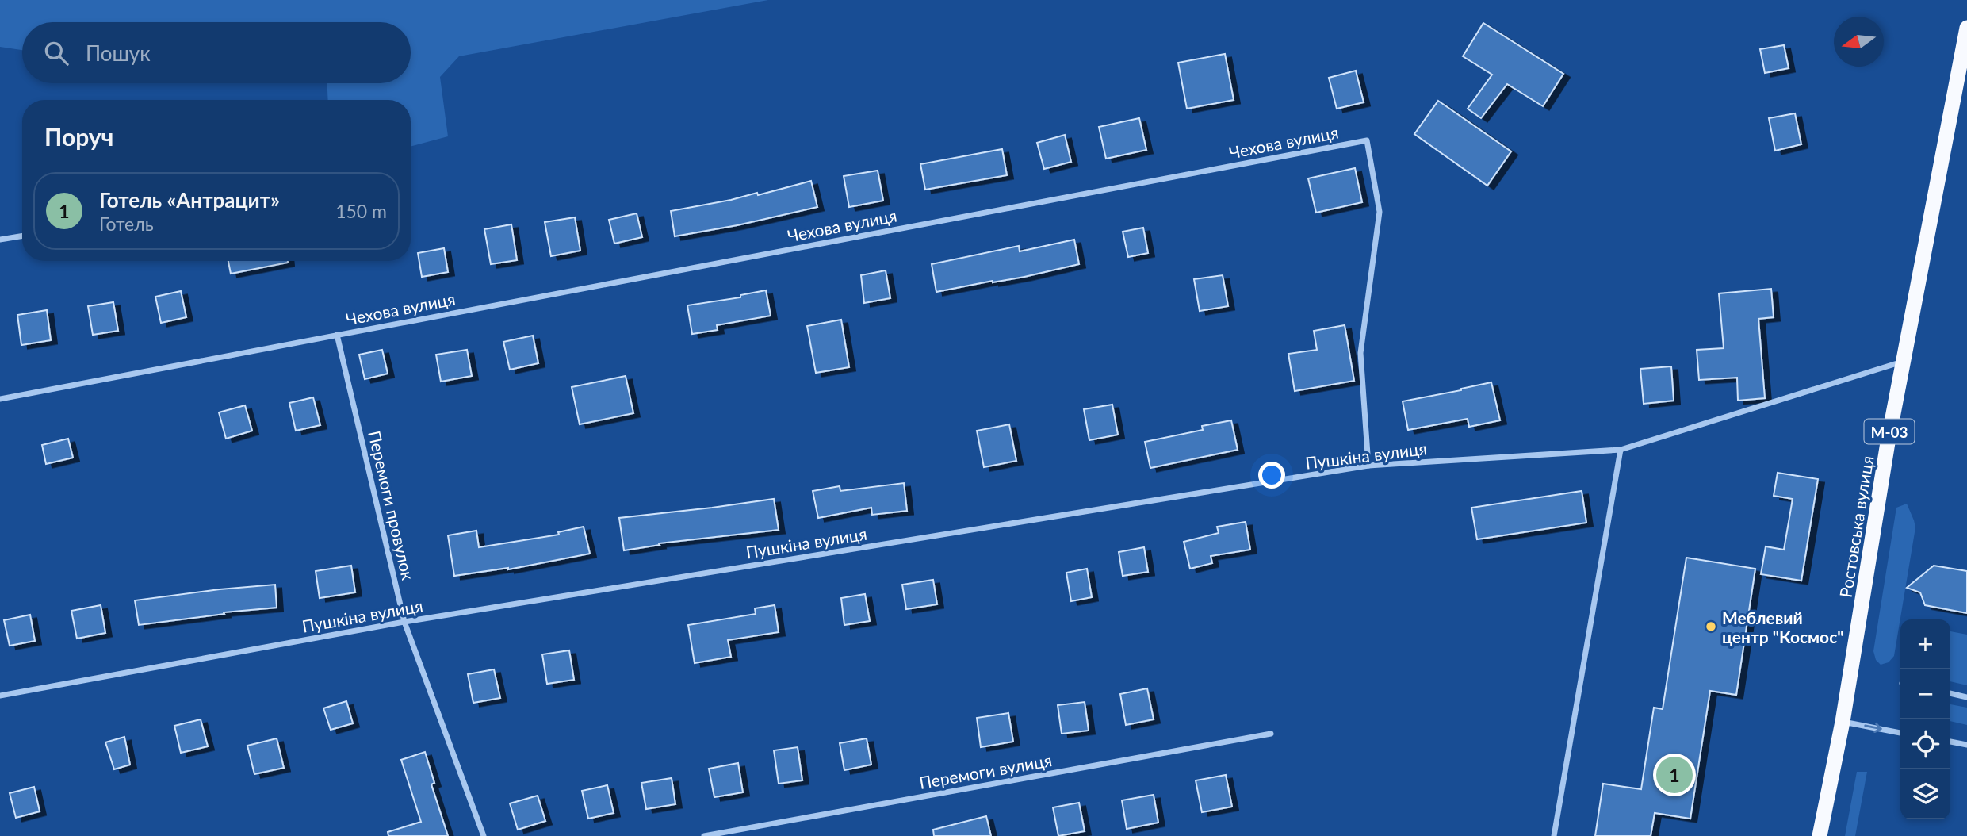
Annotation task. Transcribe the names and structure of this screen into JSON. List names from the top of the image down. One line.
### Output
{"streets":{"highway":["М-03","Ростовська вулиця"],"street":["Чехова вулиця","Пушкіна вулиця","Перемоги провулок","Перемоги вулиця"]},"crossings":[["Чехова вулиця","Пушкіна вулиця"],["Чехова вулиця","Перемоги провулок"],["Пушкіна вулиця","Перемоги провулок"],["Пушкіна вулиця","Ростовська вулиця"]],"places":["Меблевий центр \"Космос\""],"north":"left","page":{"search":"Пошук","heading":"Поруч","list":[{"mark":"1","name":"Готель «Антрацит»","note":"Готель","value":"150 m"}],"map_buttons":["+","−"],"pins":"1"}}
